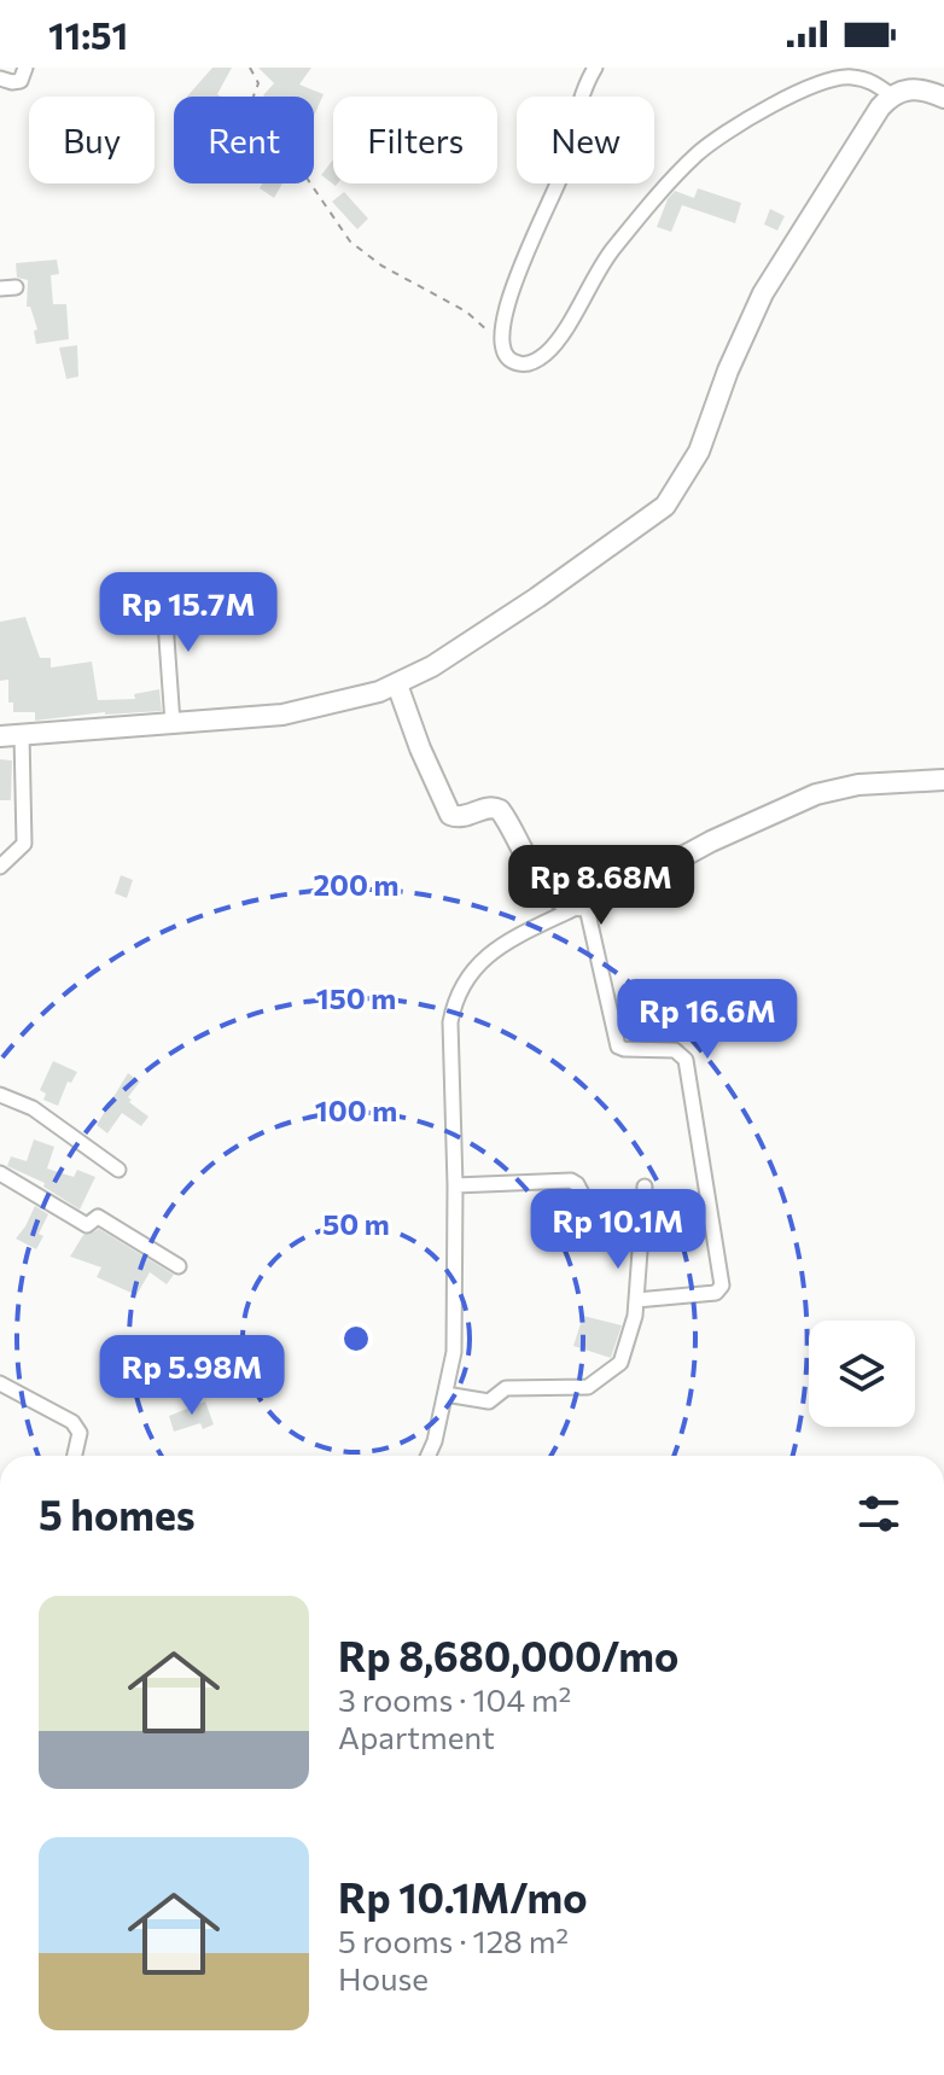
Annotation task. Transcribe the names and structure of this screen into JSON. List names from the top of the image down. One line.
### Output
{"page":{"status":"11:51","chip":["Buy","Rent","Filters","New"],"price":["Rp 15.7M","Rp 8.68M","Rp 16.6M","Rp 10.1M","Rp 5.98M"],"heading":"5 homes","list":[{"name":"Rp 8,680,000/mo","note":"3 rooms · 104 m² · Apartment"},{"name":"Rp 10.1M/mo","note":"5 rooms · 128 m² · House"}]},"rings":["200 m","150 m","100 m","50 m"]}
